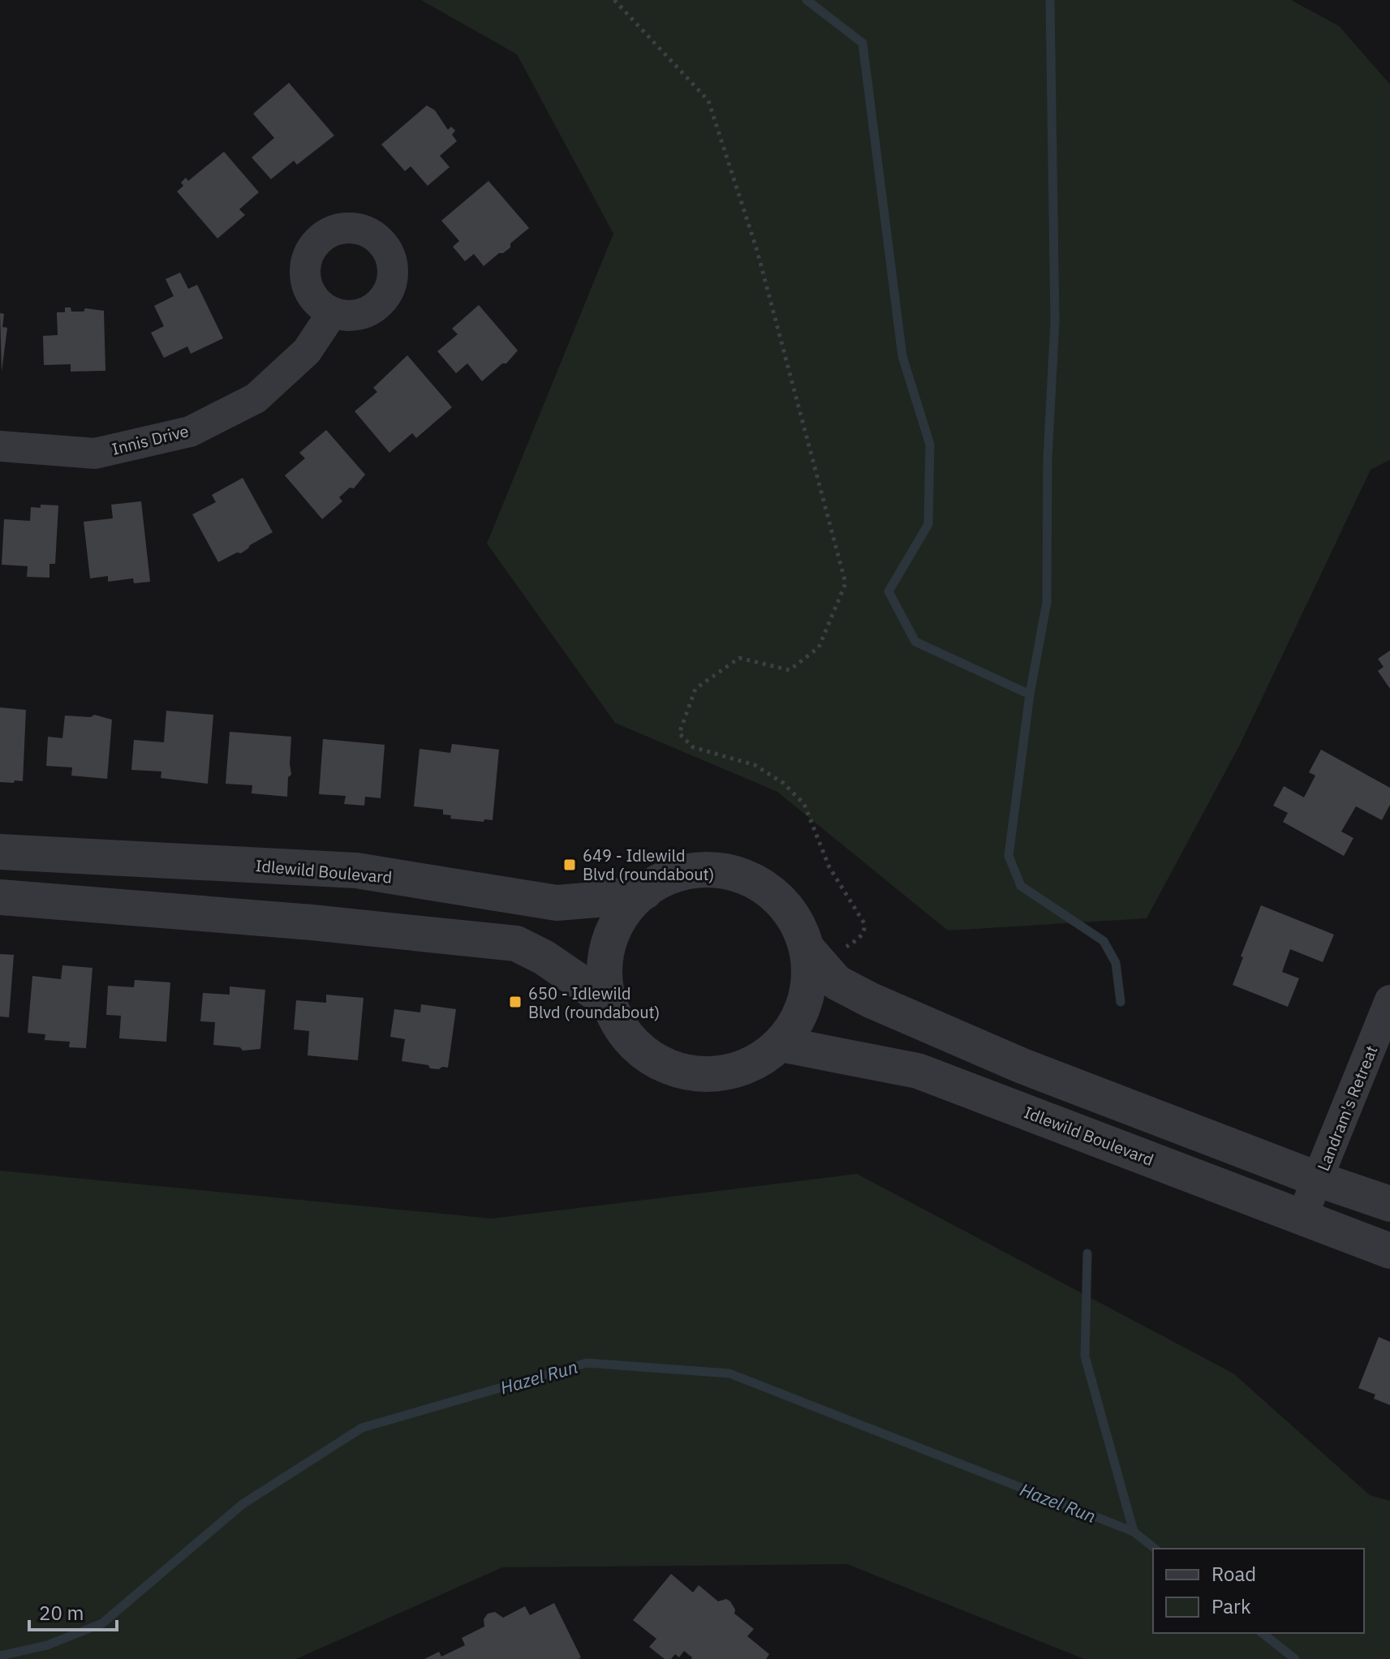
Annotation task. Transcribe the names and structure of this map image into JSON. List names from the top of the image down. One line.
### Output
{"streets":{"street":["Innis Drive","Idlewild Boulevard","Landram's Retreat"]},"crossings":[["Idlewild Boulevard","Landram's Retreat"]],"water":["Hazel Run"],"places":{"transit":["649 - Idlewild Blvd (roundabout)","650 - Idlewild Blvd (roundabout)"]},"legend":["Road","Park"],"scale_bar":"20 m"}
